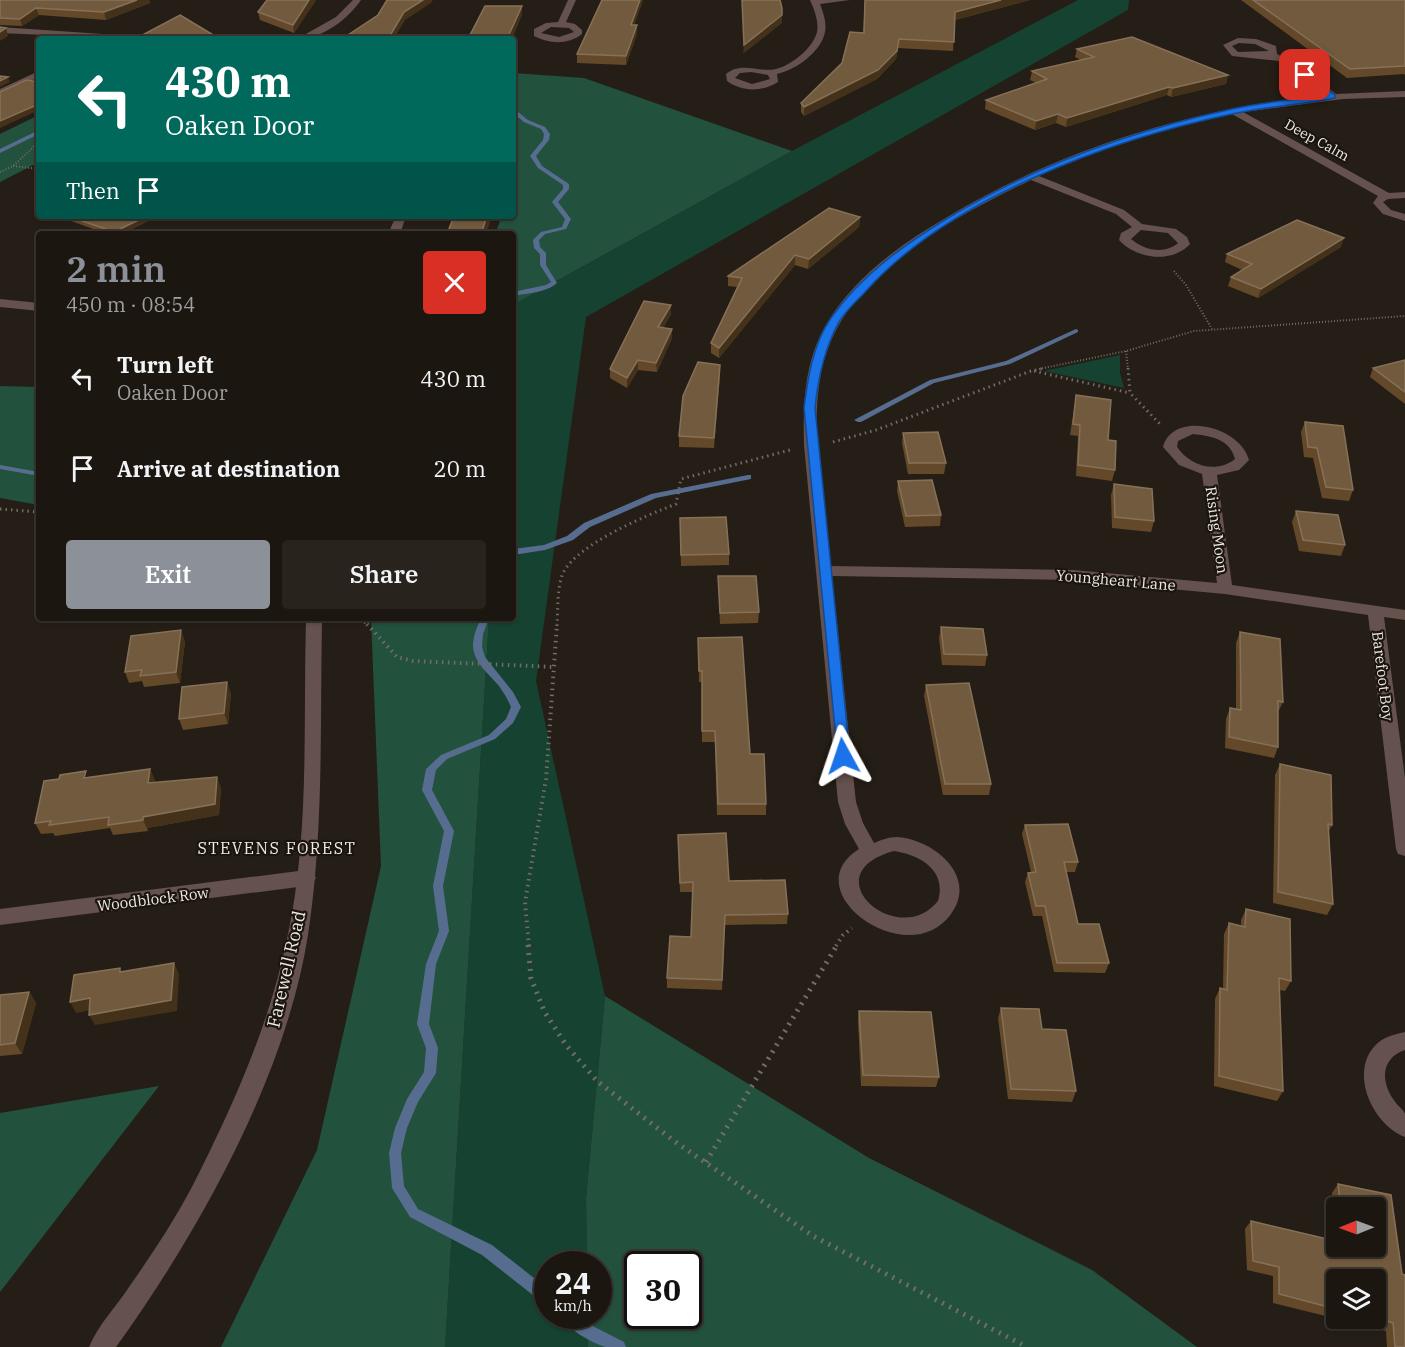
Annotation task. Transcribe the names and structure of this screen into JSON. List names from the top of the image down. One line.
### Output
{"streets":{"street":["Deep Calm","Rising Moon","Youngheart Lane","Barefoot Boy","Woodblock Row","Farewell Road"]},"crossings":[["Rising Moon","Youngheart Lane"],["Youngheart Lane","Barefoot Boy"],["Woodblock Row","Farewell Road"]],"districts":["STEVENS FOREST"],"north":"left","page":{"turn":["430 m","Oaken Door"],"then":"Then","heading":["2 min","450 m · 08:54"],"list":[{"name":"Turn left","note":"Oaken Door","value":"430 m"},{"name":"Arrive at destination","value":"20 m"}],"buttons":["Exit","Share"],"speed":"24 km/h","limit":"30"}}
